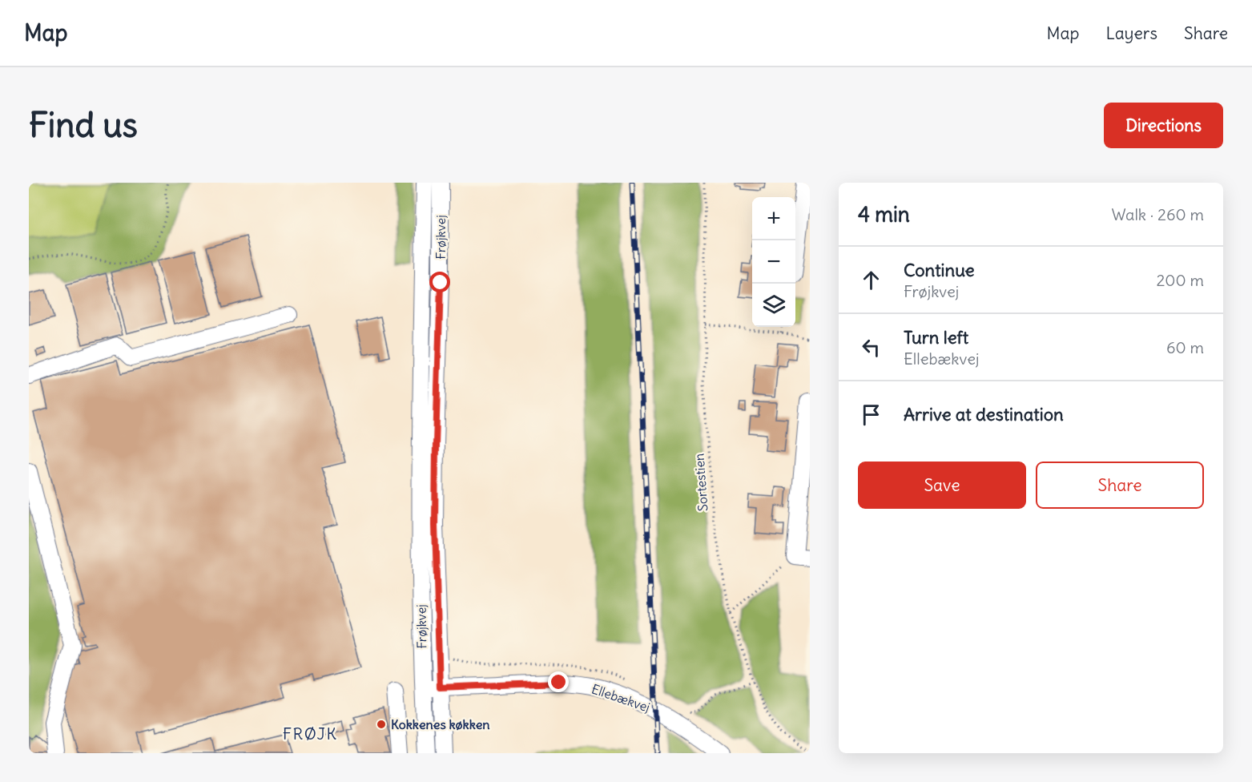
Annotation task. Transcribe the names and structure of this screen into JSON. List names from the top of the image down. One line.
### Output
{"streets":{"street":["Frøjkvej","Ellebækvej"],"path":["Sortestien"]},"crossings":[["Frøjkvej","Ellebækvej"]],"districts":["FRØJK"],"places":["Kokkenes køkken"],"page":{"header":"Map","nav":["Map","Layers","Share"],"buttons":["Directions",["Save","Share"]],"title":"Find us","heading":["4 min","Walk · 260 m"],"map_buttons":["+","−"],"list":[["Continue","Frøjkvej","200 m"],["Turn left","Ellebækvej","60 m"],"Arrive at destination"]}}
